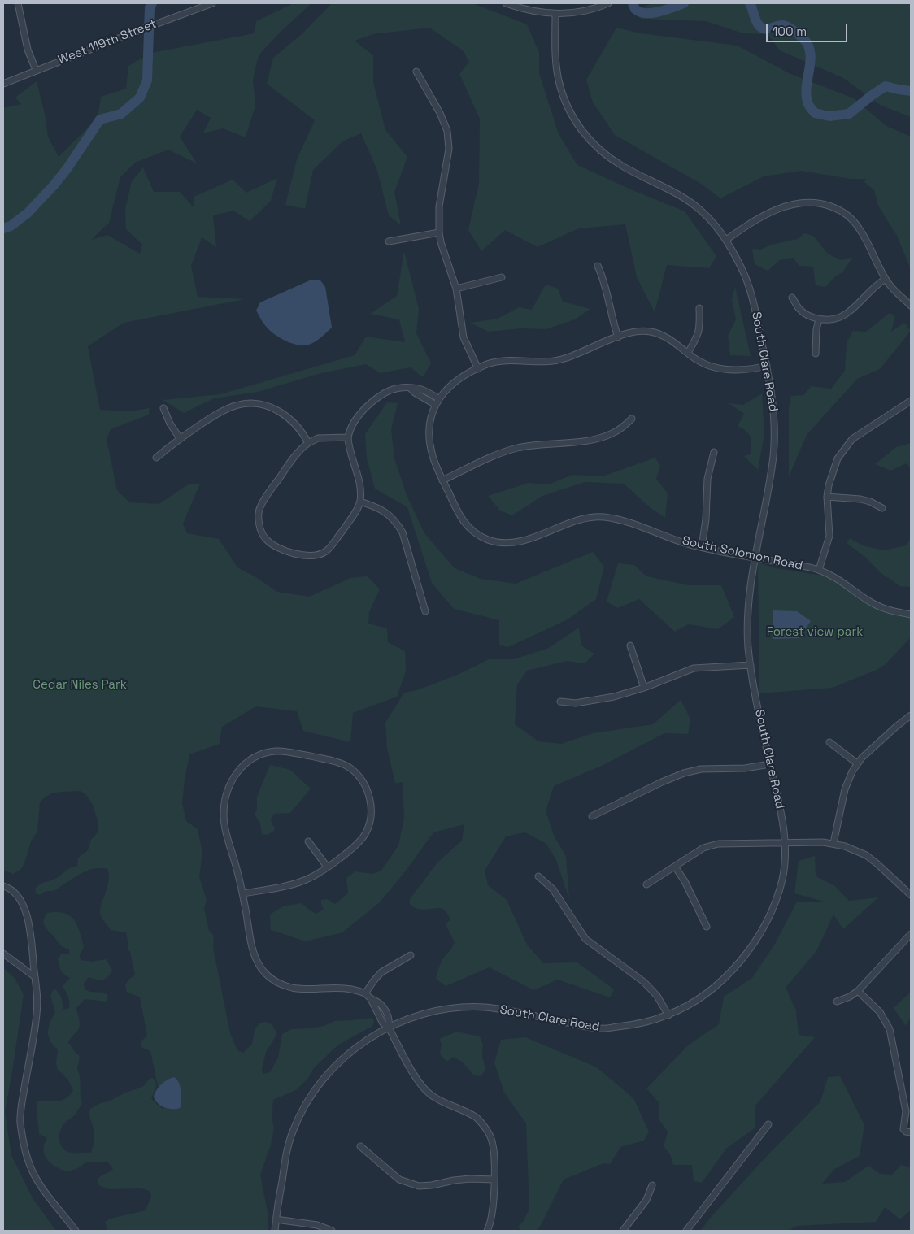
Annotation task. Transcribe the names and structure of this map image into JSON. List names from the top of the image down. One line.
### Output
{"streets":{"street":["West 119th Street","South Clare Road","South Solomon Road"]},"crossings":[["South Clare Road","South Solomon Road"]],"parks":["Forest view park","Cedar Niles Park"],"scale_bar":"100 m"}
